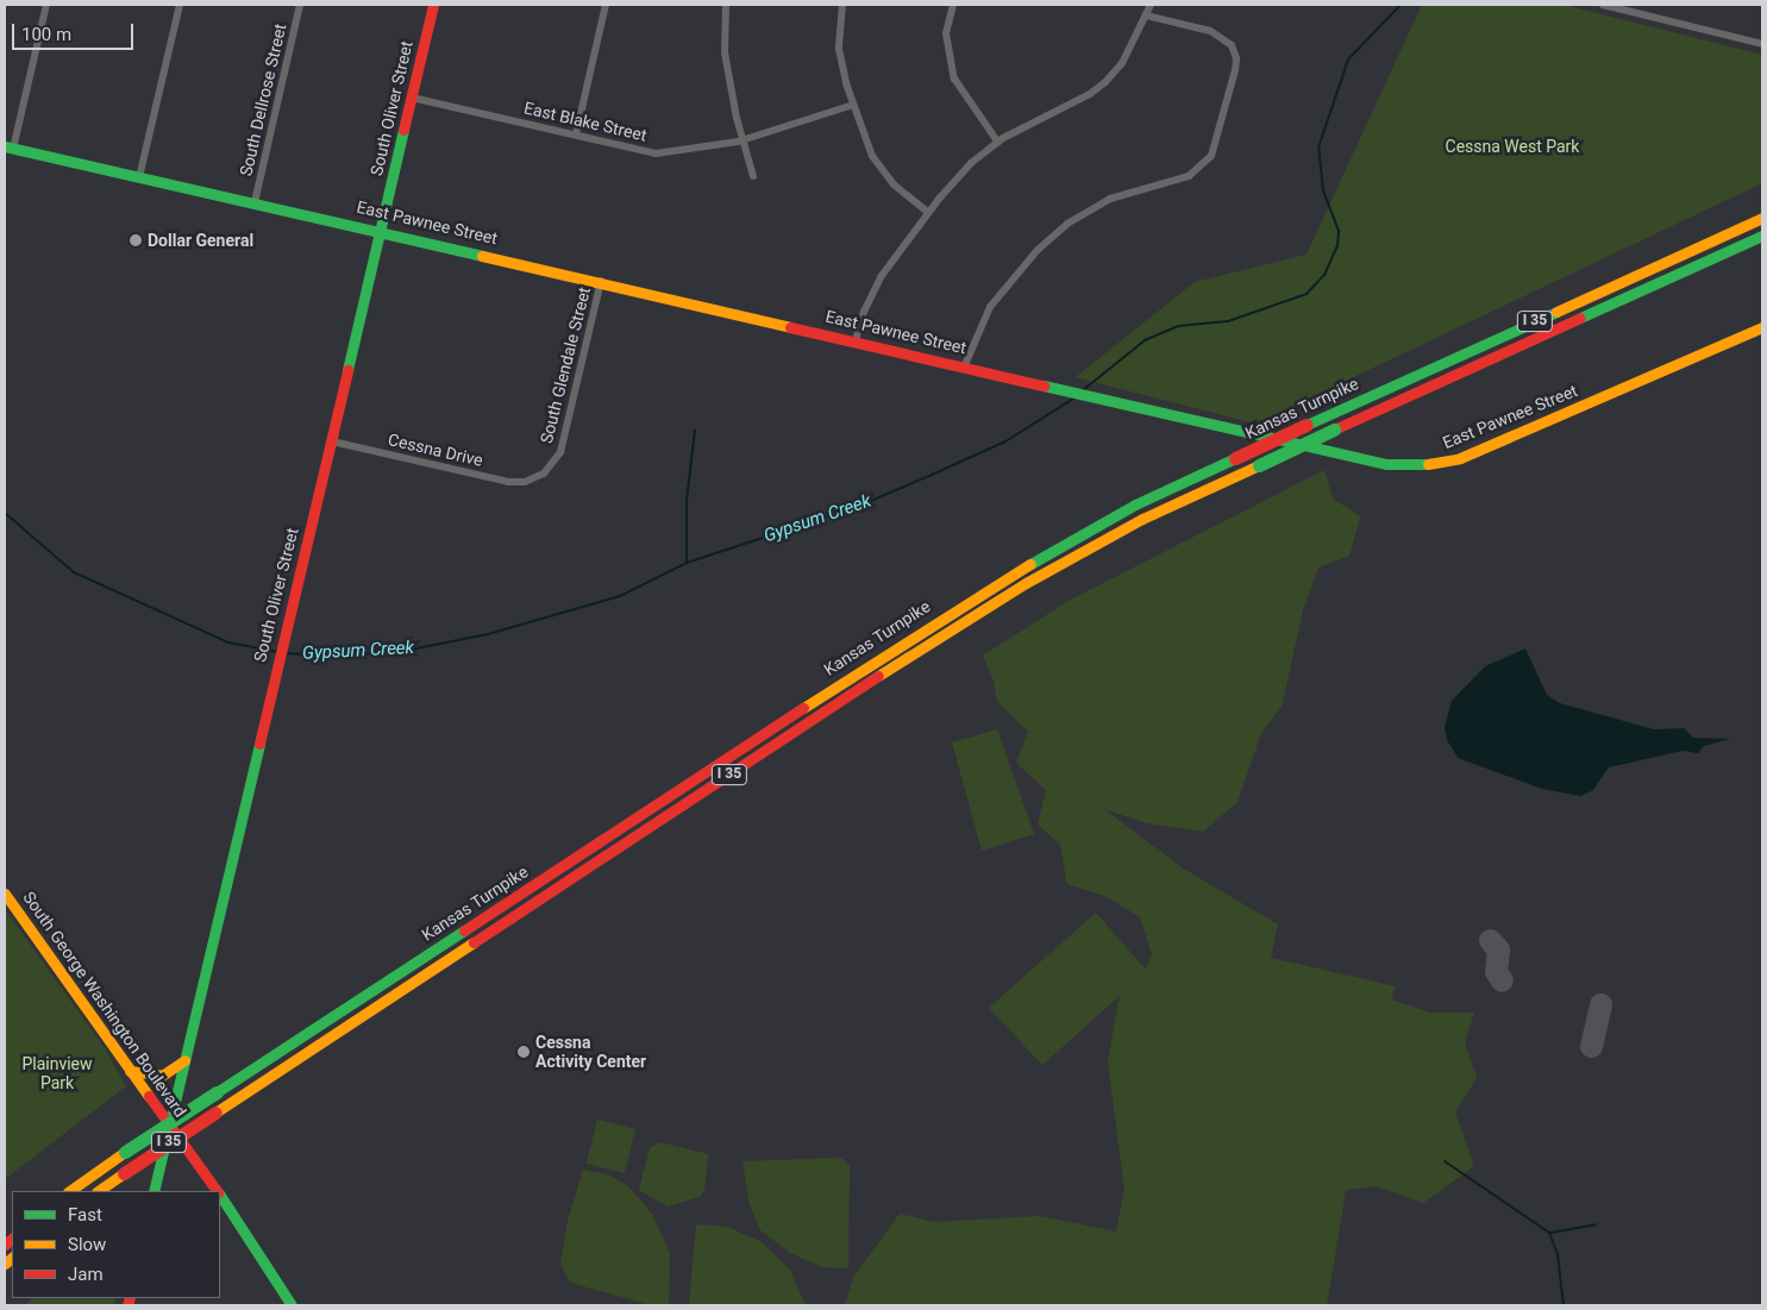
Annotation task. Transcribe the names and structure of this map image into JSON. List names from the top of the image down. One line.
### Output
{"streets":{"main road":["South Oliver Street","East Pawnee Street","I 35","Kansas Turnpike","South George Washington Boulevard"],"street":["South Dellrose Street","East Blake Street","South Glendale Street","Cessna Drive"]},"crossings":[["South Dellrose Street","East Pawnee Street"],["South Oliver Street","East Blake Street"],["South Oliver Street","East Pawnee Street"],["South Oliver Street","Cessna Drive"],["South Oliver Street","South George Washington Boulevard"],["East Pawnee Street","South Glendale Street"],["South Glendale Street","Cessna Drive"]],"water":["Gypsum Creek"],"parks":["Cessna West Park","Plainview Park"],"places":["Dollar General","Cessna Activity Center"],"legend":["Fast","Slow","Jam"],"scale_bar":"100 m"}
